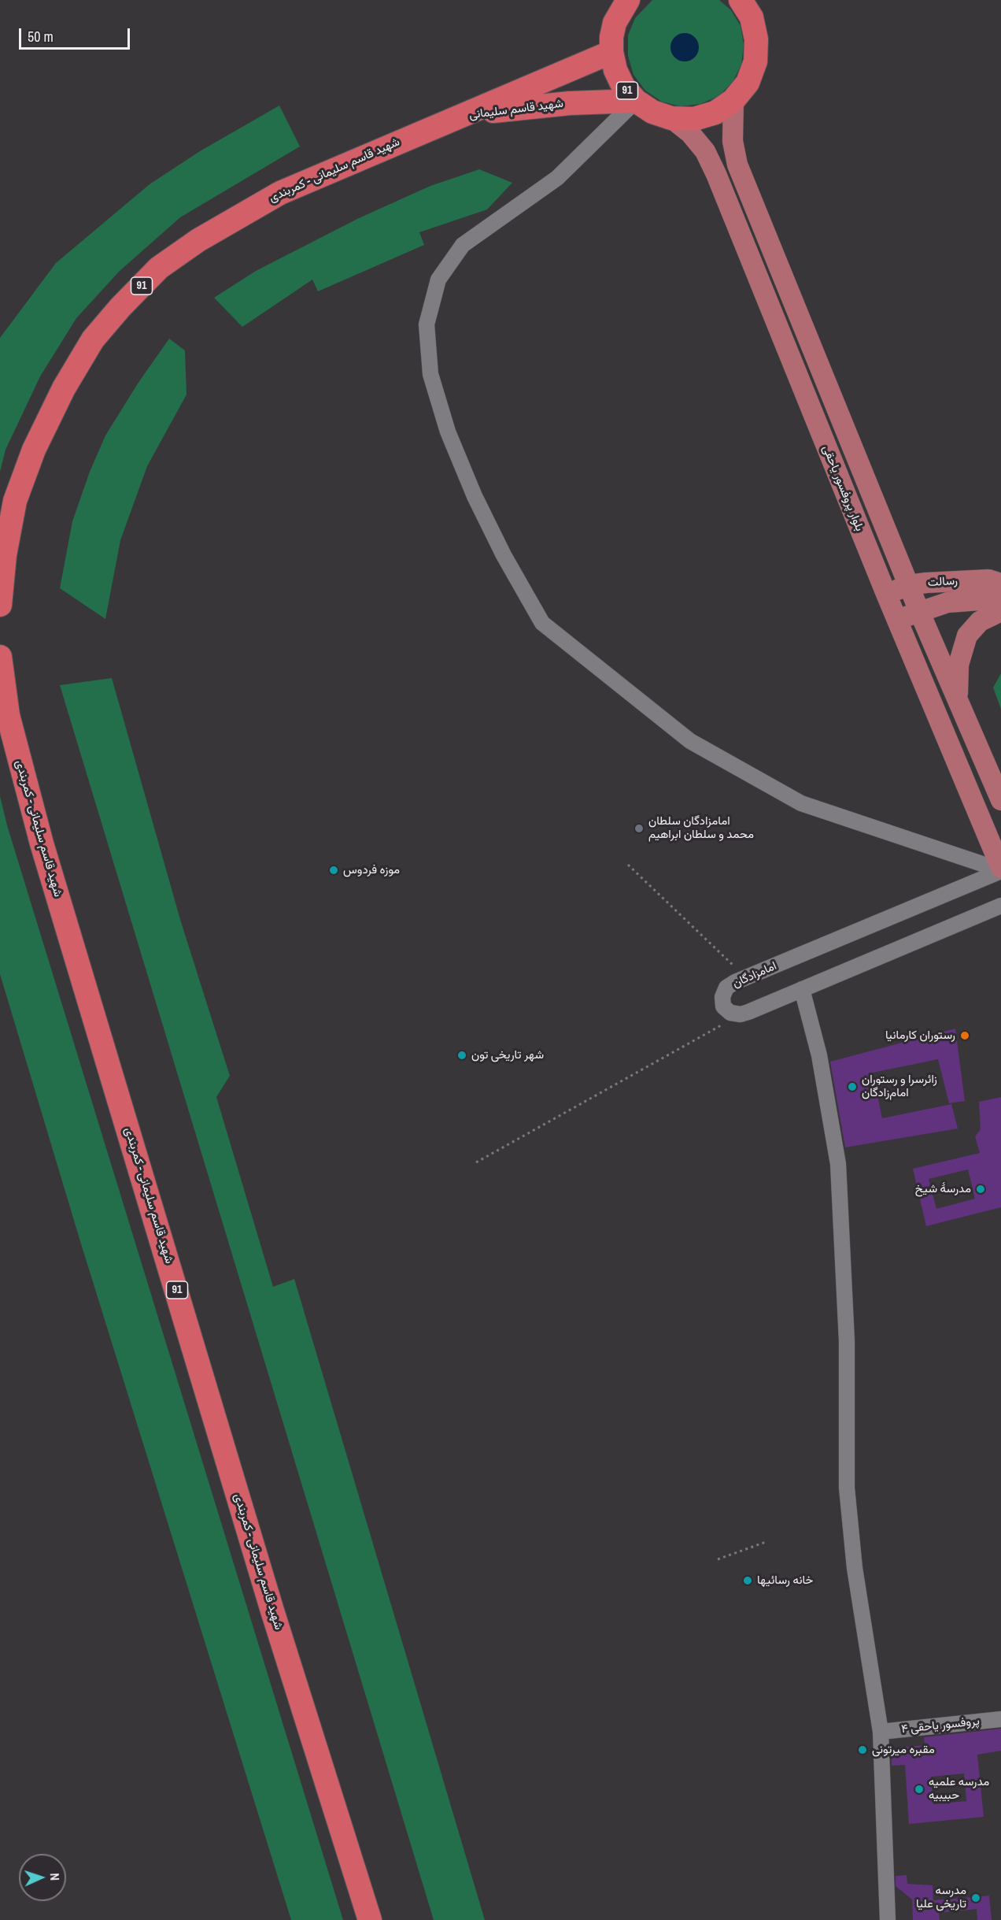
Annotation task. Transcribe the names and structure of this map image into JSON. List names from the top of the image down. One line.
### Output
{"streets":{"highway":["91","شهید قاسم سلیمانی","شهید قاسم سلیمانی - کمربندی"],"main road":["بلوار پروفسور یاحقی","رسالت"],"street":["امامزادگان","پروفسور یاحقی ۴"]},"crossings":[["91","شهید قاسم سلیمانی"],["91","بلوار پروفسور یاحقی"],["شهید قاسم سلیمانی","شهید قاسم سلیمانی - کمربندی"],["بلوار پروفسور یاحقی","رسالت"],["بلوار پروفسور یاحقی","امامزادگان"]],"places":["امامزادگان سلطان محمد و سلطان ابراهیم","موزه فردوس","رستوران کارمانیا","شهر تاریخی تون","زائرسرا و رستوران امام‌زادگان","مدرسهٔ شیخ","خانه رسائیها","مقبره میرتونی","مدرسه علمیه حبیبیه","مدرسه تاریخی علیا"],"scale_bar":"50 m","north":"right"}
